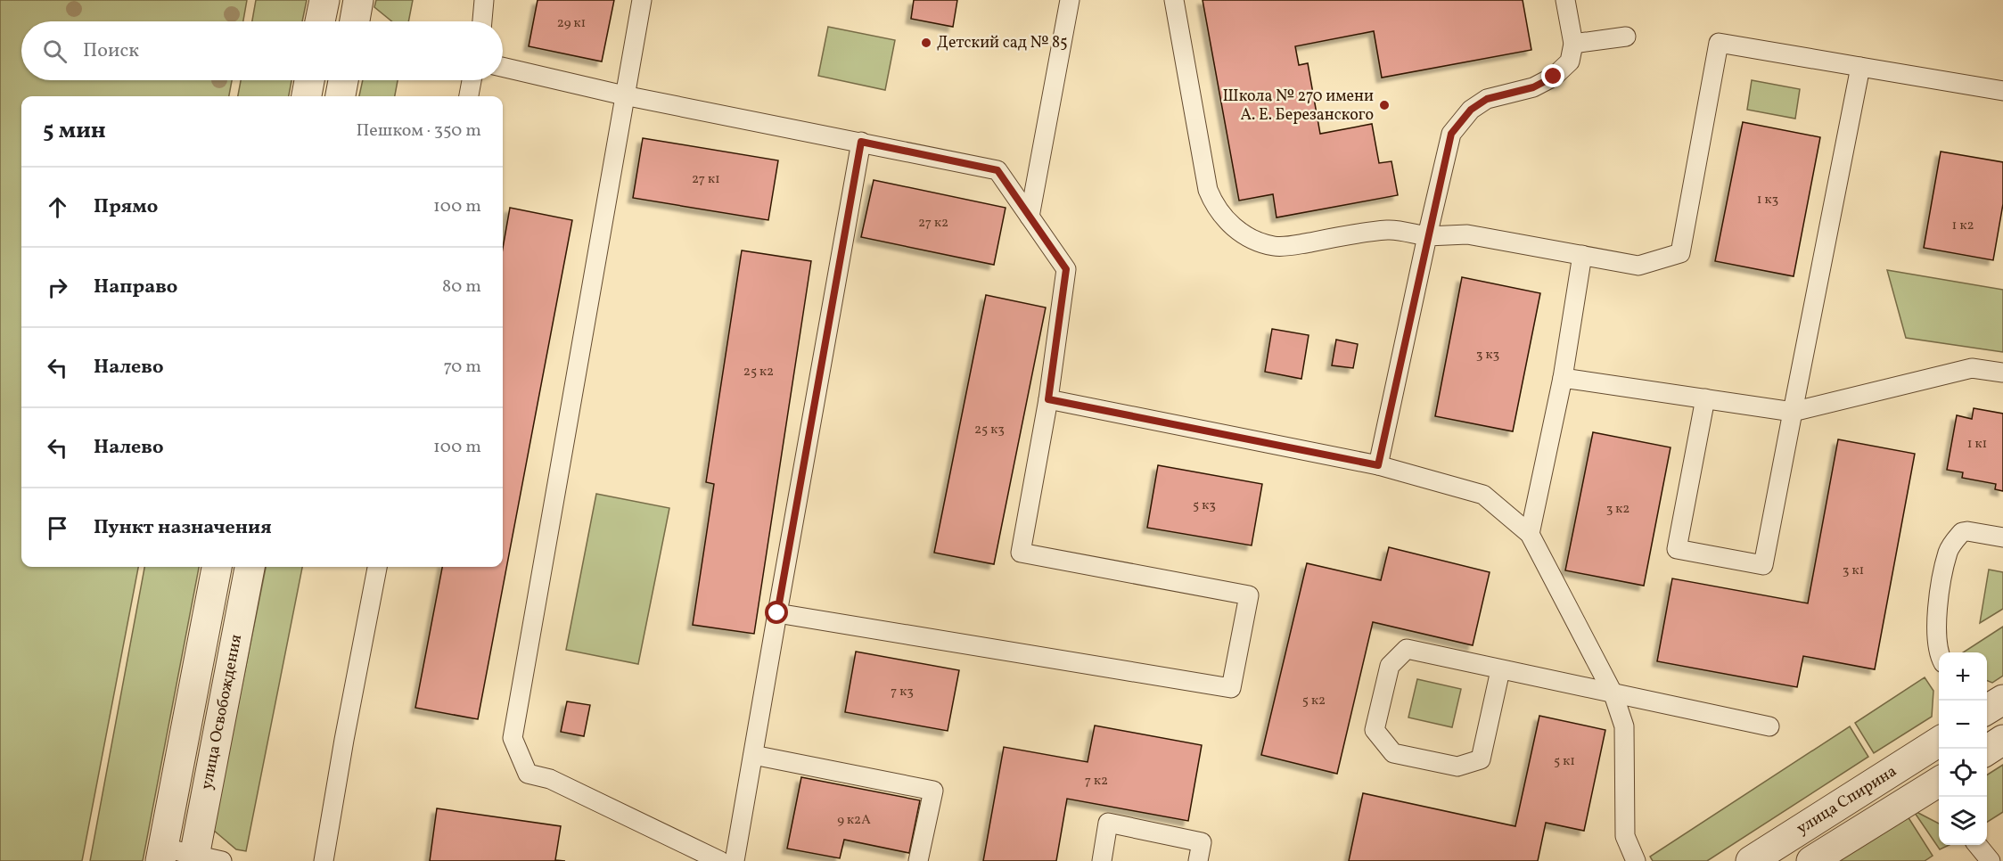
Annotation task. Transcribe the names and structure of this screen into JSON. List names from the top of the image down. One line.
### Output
{"streets":{"street":["улица Освобождения","улица Спирина"]},"places":["Детский сад № 85","Школа № 270 имени А. Е. Березанского"],"house_numbers":["29 к1","27 к1","1 к3","27 к2","1 к2","3 к3","25 к2","25 к3","1 к1","5 к3","3 к2","3 к1","7 к3","5 к2","5 к1","7 к2","9 к2А"],"page":{"search":"Поиск","heading":["5 мин","Пешком · 350 m"],"list":[["Прямо","100 m"],["Направо","80 m"],["Налево","70 m"],["Налево","100 m"],"Пункт назначения"],"map_buttons":["+","−"]}}
